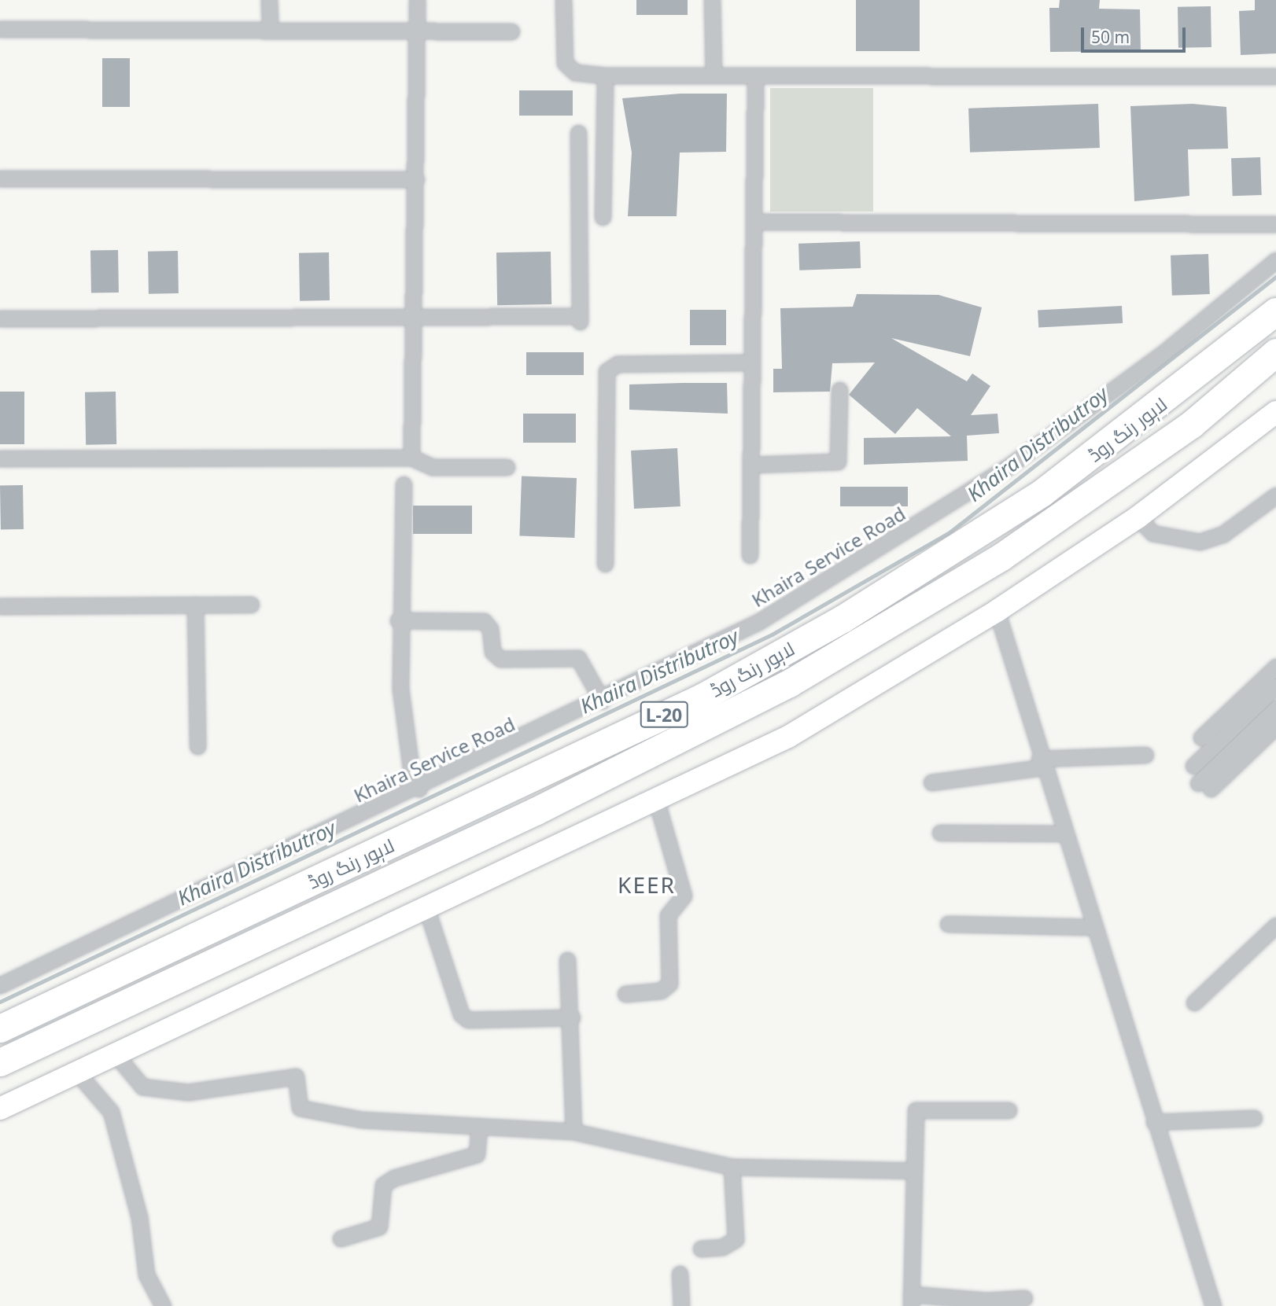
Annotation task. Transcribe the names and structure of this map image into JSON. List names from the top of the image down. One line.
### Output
{"streets":{"highway":["لاہور رنگ روڈ","L-20"],"street":["Khaira Service Road"]},"districts":["KEER"],"water":["Khaira Distributroy"],"scale_bar":"50 m"}
